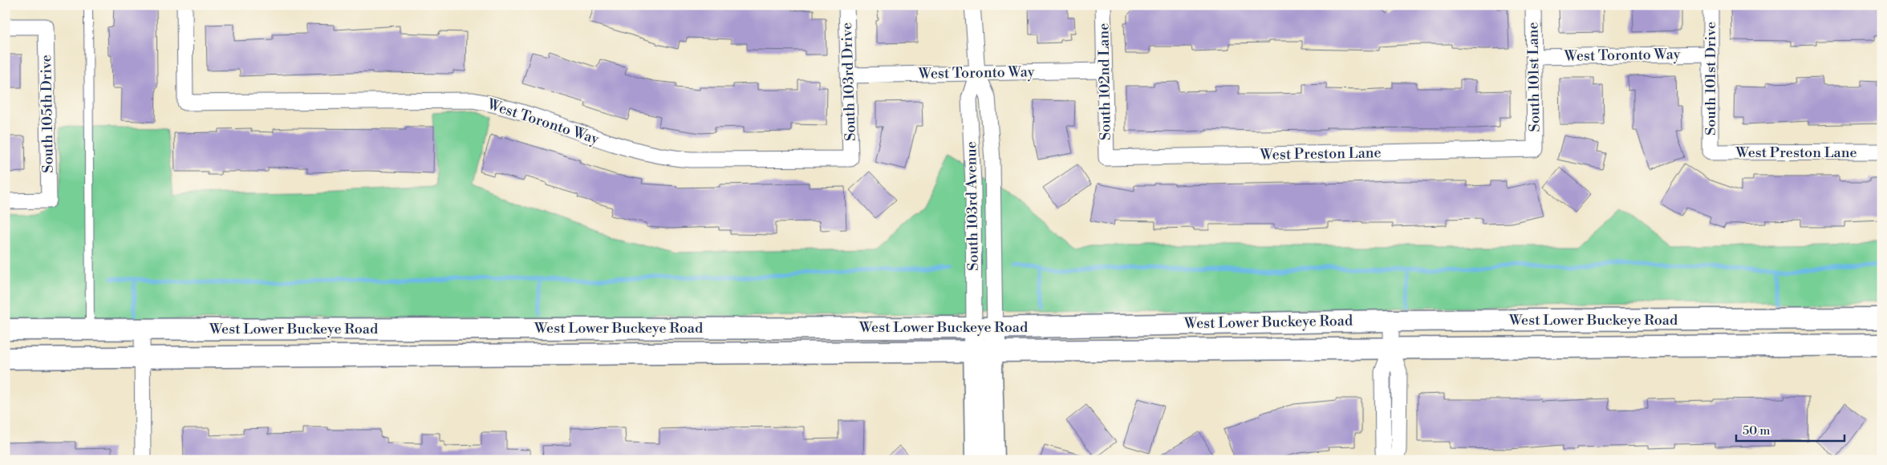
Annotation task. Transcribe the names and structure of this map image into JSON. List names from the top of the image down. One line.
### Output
{"streets":{"main road":["West Lower Buckeye Road"],"street":["West Toronto Way","South 101st Lane","South 101st Drive","South 103rd Drive","South 102nd Lane","South 105th Drive","West Preston Lane","South 103rd Avenue"]},"crossings":[["West Toronto Way","South 101st Lane"],["West Toronto Way","South 101st Drive"],["West Toronto Way","South 103rd Drive"],["West Toronto Way","South 102nd Lane"],["West Toronto Way","South 103rd Avenue"],["South 101st Lane","West Preston Lane"],["South 101st Drive","West Preston Lane"],["South 102nd Lane","West Preston Lane"],["South 103rd Avenue","West Lower Buckeye Road"]],"scale_bar":"50 m"}
